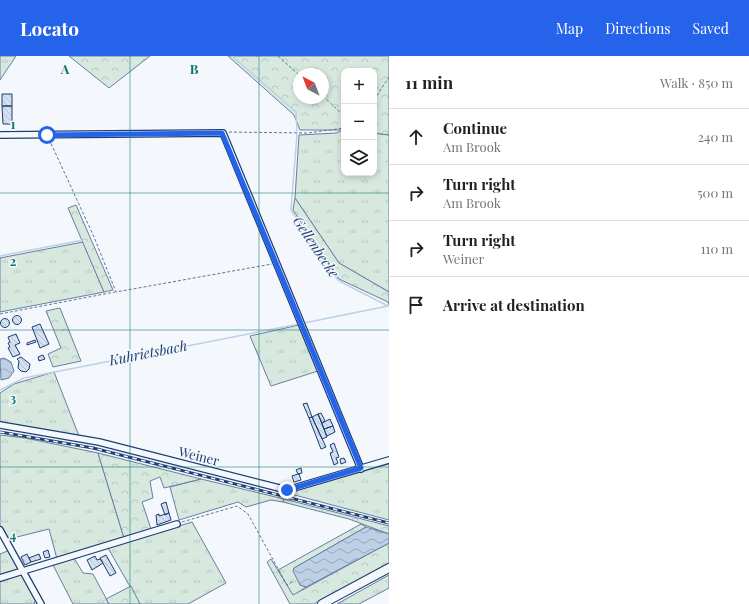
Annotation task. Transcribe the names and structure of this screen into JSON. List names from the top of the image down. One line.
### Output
{"streets":{"street":["Weiner"]},"water":["Gellenbecke","Kuhrietsbach"],"north":"top left","page":{"header":"Locato","nav":["Map","Directions","Saved"],"heading":["11 min","Walk · 850 m"],"map_buttons":["+","−"],"list":[["Continue","Am Brook","240 m"],["Turn right","Am Brook","500 m"],["Turn right","Weiner","110 m"],"Arrive at destination"]},"grid":{"columns":["A","B"],"rows":["1","2","3","4"]}}
